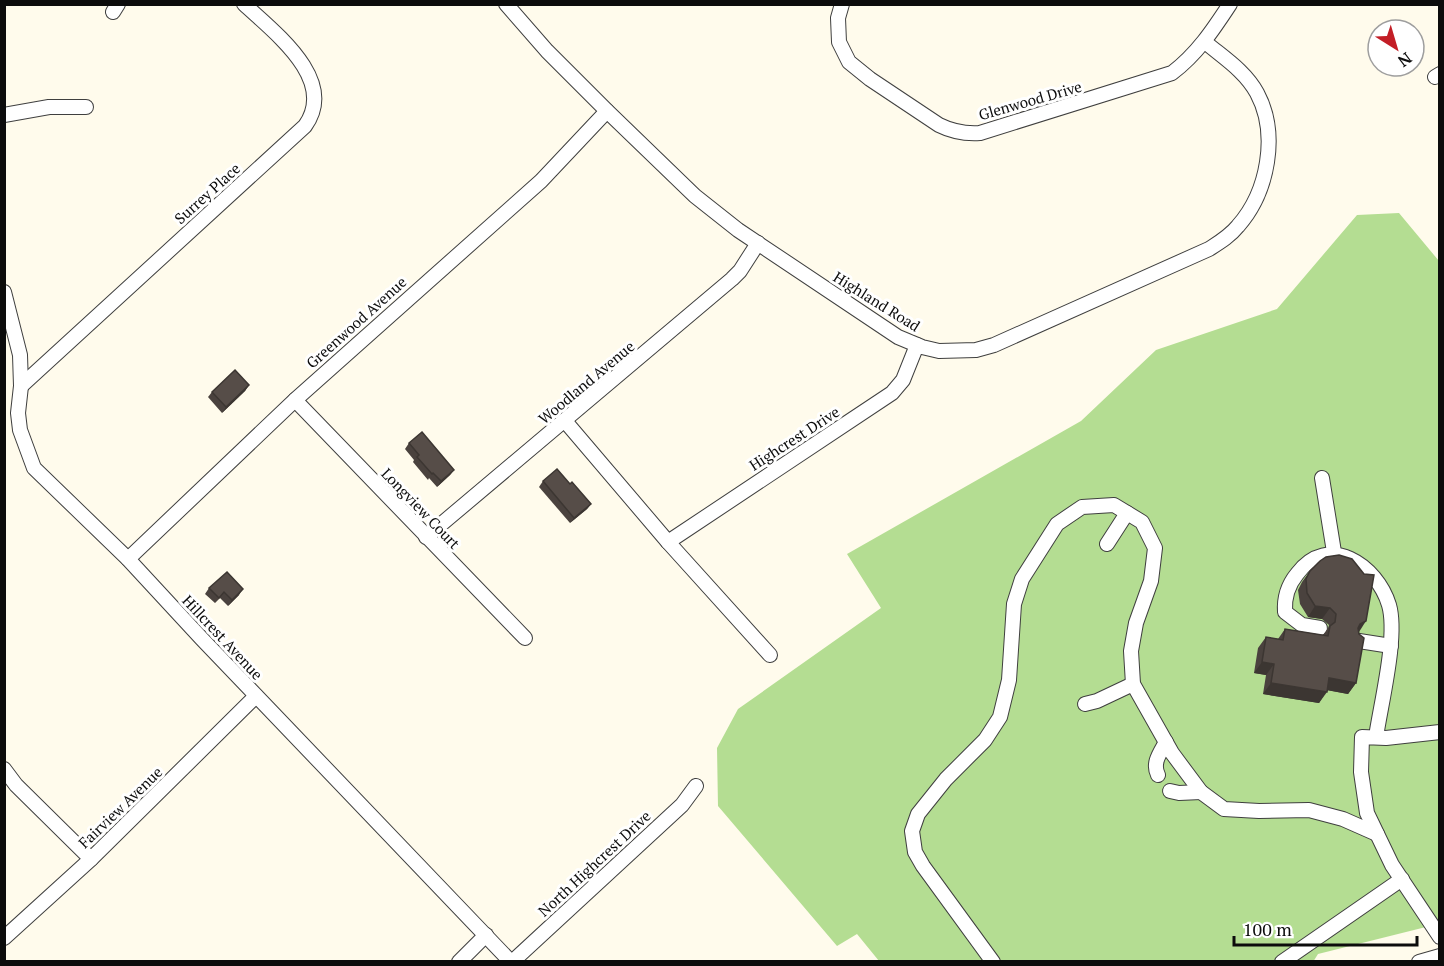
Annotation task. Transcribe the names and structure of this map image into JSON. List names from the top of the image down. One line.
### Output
{"streets":{"street":["Glenwood Drive","Surrey Place","Highland Road","Greenwood Avenue","Woodland Avenue","Highcrest Drive","Longview Court","Hillcrest Avenue","Fairview Avenue","North Highcrest Drive"]},"crossings":[["Glenwood Drive","Highland Road"],["Surrey Place","Hillcrest Avenue"],["Highland Road","Greenwood Avenue"],["Highland Road","Woodland Avenue"],["Highland Road","Highcrest Drive"],["Greenwood Avenue","Longview Court"],["Greenwood Avenue","Hillcrest Avenue"],["Woodland Avenue","Longview Court"],["Hillcrest Avenue","Fairview Avenue"],["Hillcrest Avenue","North Highcrest Drive"]],"scale_bar":"100 m","north":"bottom right"}
